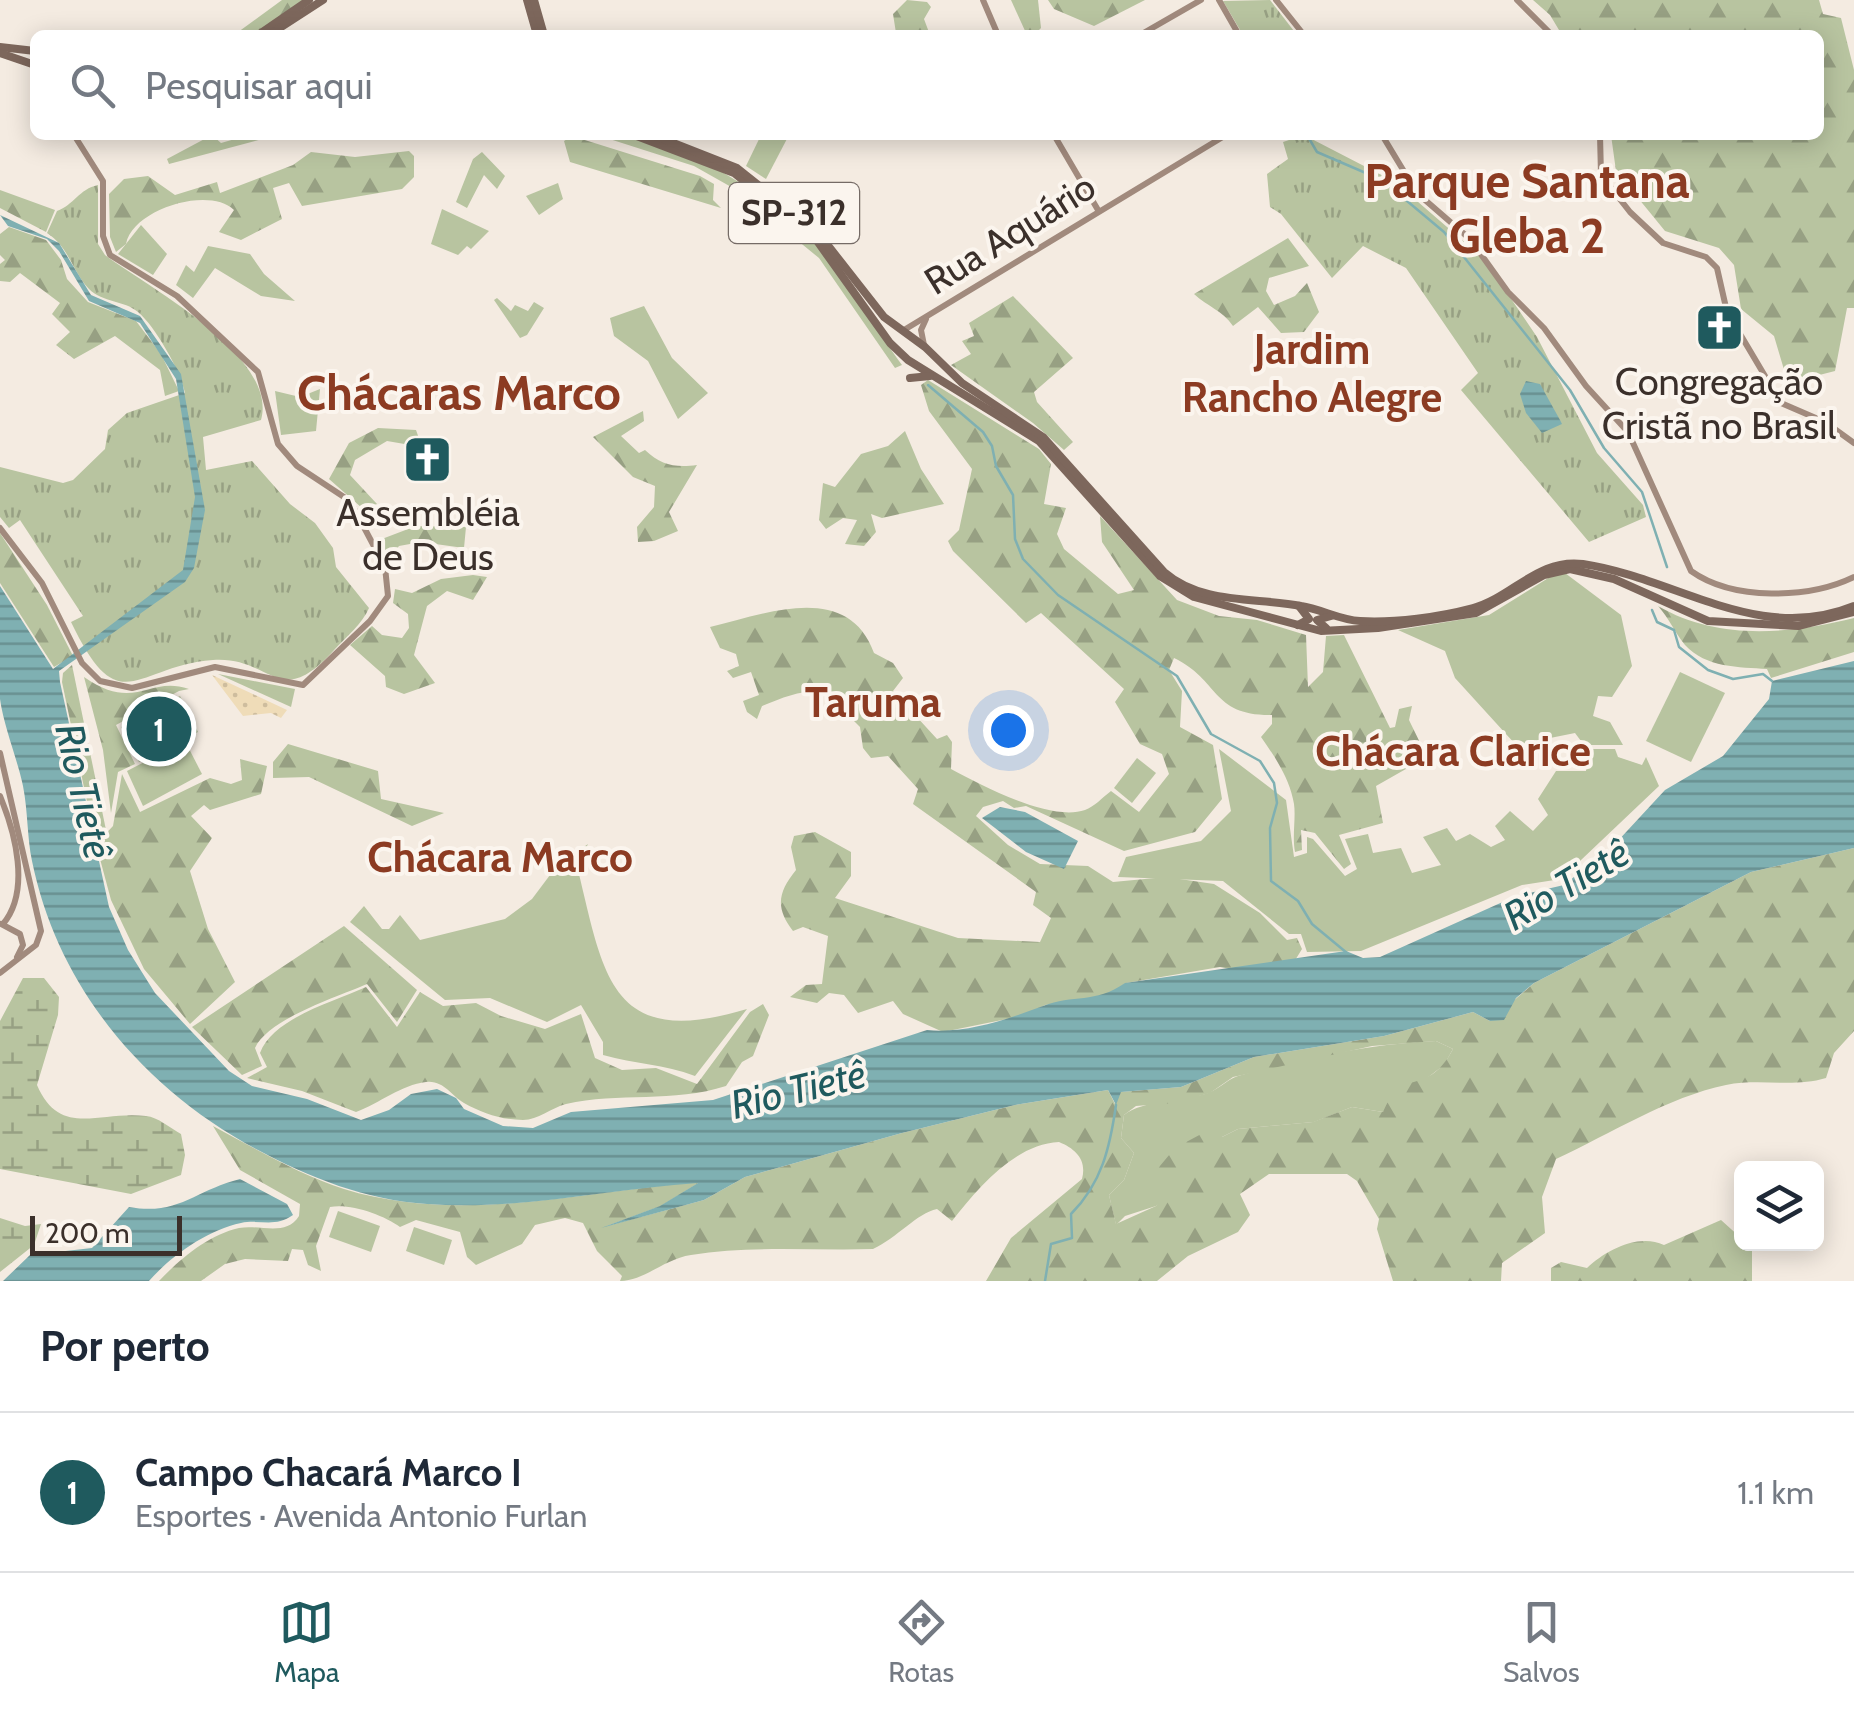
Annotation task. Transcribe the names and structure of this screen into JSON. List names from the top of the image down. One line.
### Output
{"streets":{"main road":["SP-312"],"street":["Rua Aquário"]},"crossings":[["SP-312","Rua Aquário"]],"districts":["Parque Santana Gleba 2","Jardim Rancho Alegre","Chácaras Marco","Taruma","Chácara Clarice","Chácara Marco"],"water":["Rio Tietê"],"places":{"church":["Congregação Cristã no Brasil","Assembléia de Deus"]},"scale_bar":"200 m","page":{"search":"Pesquisar aqui","pins":"1","scale":"200 m","heading":"Por perto","list":[{"mark":"1","name":"Campo Chacará Marco I","note":"Esportes · Avenida Antonio Furlan","value":"1.1 km"}],"nav":["Mapa","Rotas","Salvos"]}}
